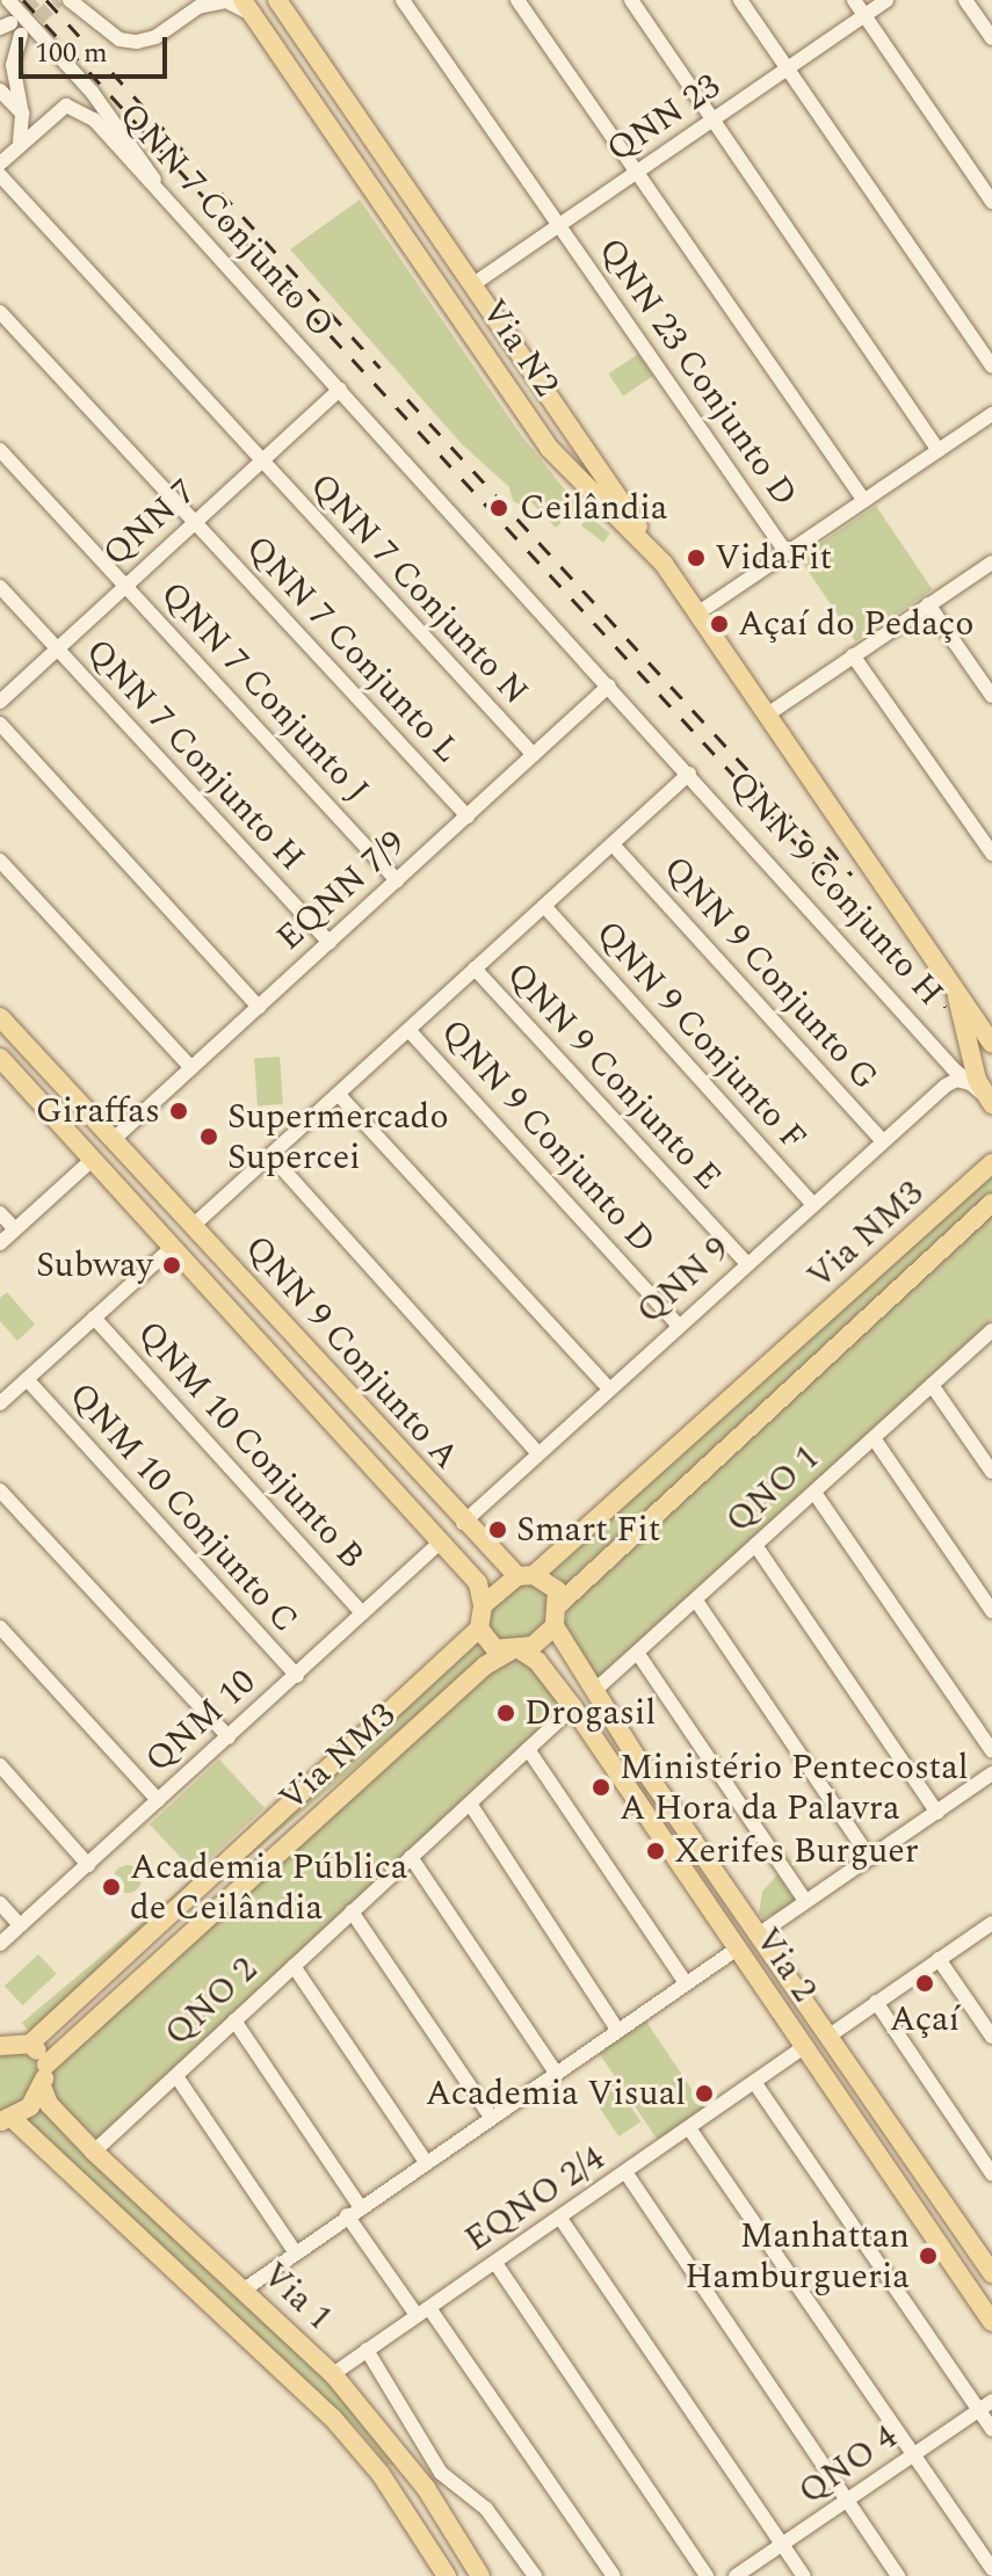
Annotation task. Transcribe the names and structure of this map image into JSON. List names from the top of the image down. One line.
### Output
{"streets":{"main road":["Via N2","Via NM3","QNN 9 Conjunto A","Via 2","Via 1"],"street":["QNN 23","QNN 7 Conjunto O","QNN 23 Conjunto D","QNN 7","QNN 7 Conjunto N","QNN 7 Conjunto L","QNN 7 Conjunto J","QNN 7 Conjunto H","QNN 9 Conjunto H","EQNN 7/9","QNN 9 Conjunto G","QNN 9 Conjunto F","QNN 9 Conjunto E","QNN 9 Conjunto D","QNN 9","QNM 10 Conjunto B","QNO 1","QNM 10 Conjunto C","QNM 10","QNO 2","EQNO 2/4","QNO 4"]},"crossings":[["QNN 23","QNN 23 Conjunto D"],["QNN 7 Conjunto O","QNN 7"],["QNN 7 Conjunto O","QNN 9 Conjunto H"],["QNN 7 Conjunto O","EQNN 7/9"],["QNN 7","QNN 7 Conjunto N"],["QNN 7","QNN 7 Conjunto L"],["QNN 7","QNN 7 Conjunto J"],["QNN 7","QNN 7 Conjunto H"],["QNN 7 Conjunto N","EQNN 7/9"],["QNN 7 Conjunto L","EQNN 7/9"],["QNN 7 Conjunto J","EQNN 7/9"],["QNN 7 Conjunto H","EQNN 7/9"],["QNN 9 Conjunto H","EQNN 7/9"],["QNN 9 Conjunto H","QNN 9"],["EQNN 7/9","QNN 9 Conjunto A"],["QNN 9 Conjunto G","QNN 9"],["QNN 9 Conjunto F","QNN 9"],["QNN 9 Conjunto E","QNN 9"],["QNN 9 Conjunto D","QNN 9"],["Via NM3","QNN 9 Conjunto A"],["Via NM3","Via 2"],["QNN 9","QNN 9 Conjunto A"],["QNN 9 Conjunto A","Via 2"],["QNM 10 Conjunto B","QNM 10"],["QNO 1","Via 2"],["QNM 10 Conjunto C","QNM 10"],["Via 2","QNO 2"],["Via 2","EQNO 2/4"],["QNO 2","Via 1"],["EQNO 2/4","Via 1"]],"places":["Ceilândia","VidaFit","Açaí do Pedaço","Giraffas","Supermercado Supercei","Subway","Smart Fit","Drogasil","Ministério Pentecostal A Hora da Palavra","Xerifes Burguer","Academia Pública de Ceilândia","Açaí","Academia Visual","Manhattan Hamburgueria"],"scale_bar":"100 m"}
